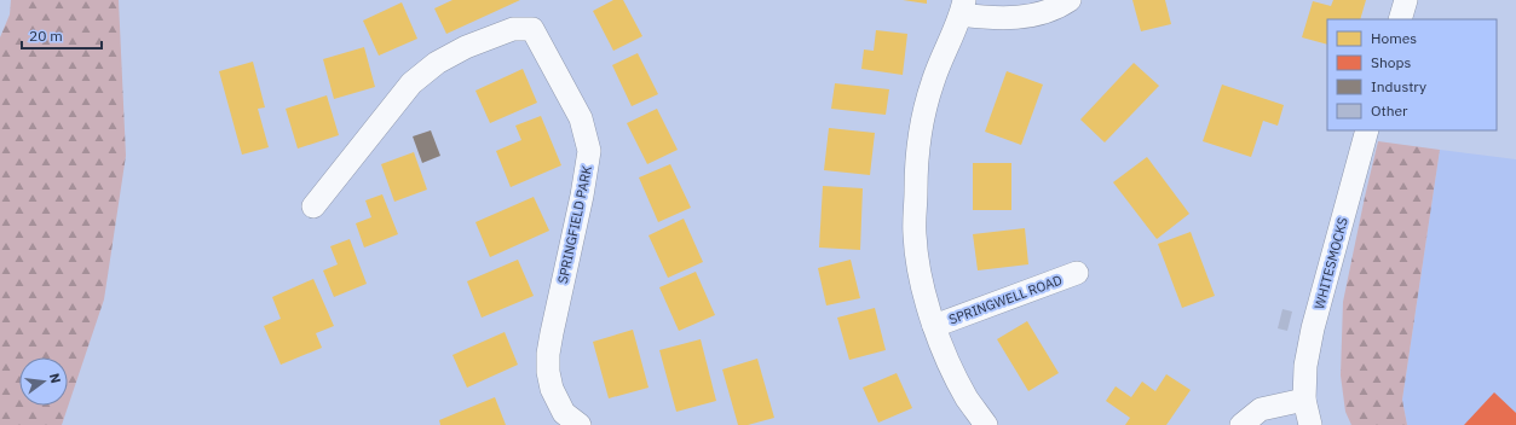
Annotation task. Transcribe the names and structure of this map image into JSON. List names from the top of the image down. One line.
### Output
{"streets":{"street":["SPRINGFIELD PARK","WHITESMOCKS","SPRINGWELL ROAD"]},"legend":["Homes","Shops","Industry","Other"],"scale_bar":"20 m","north":"right"}
